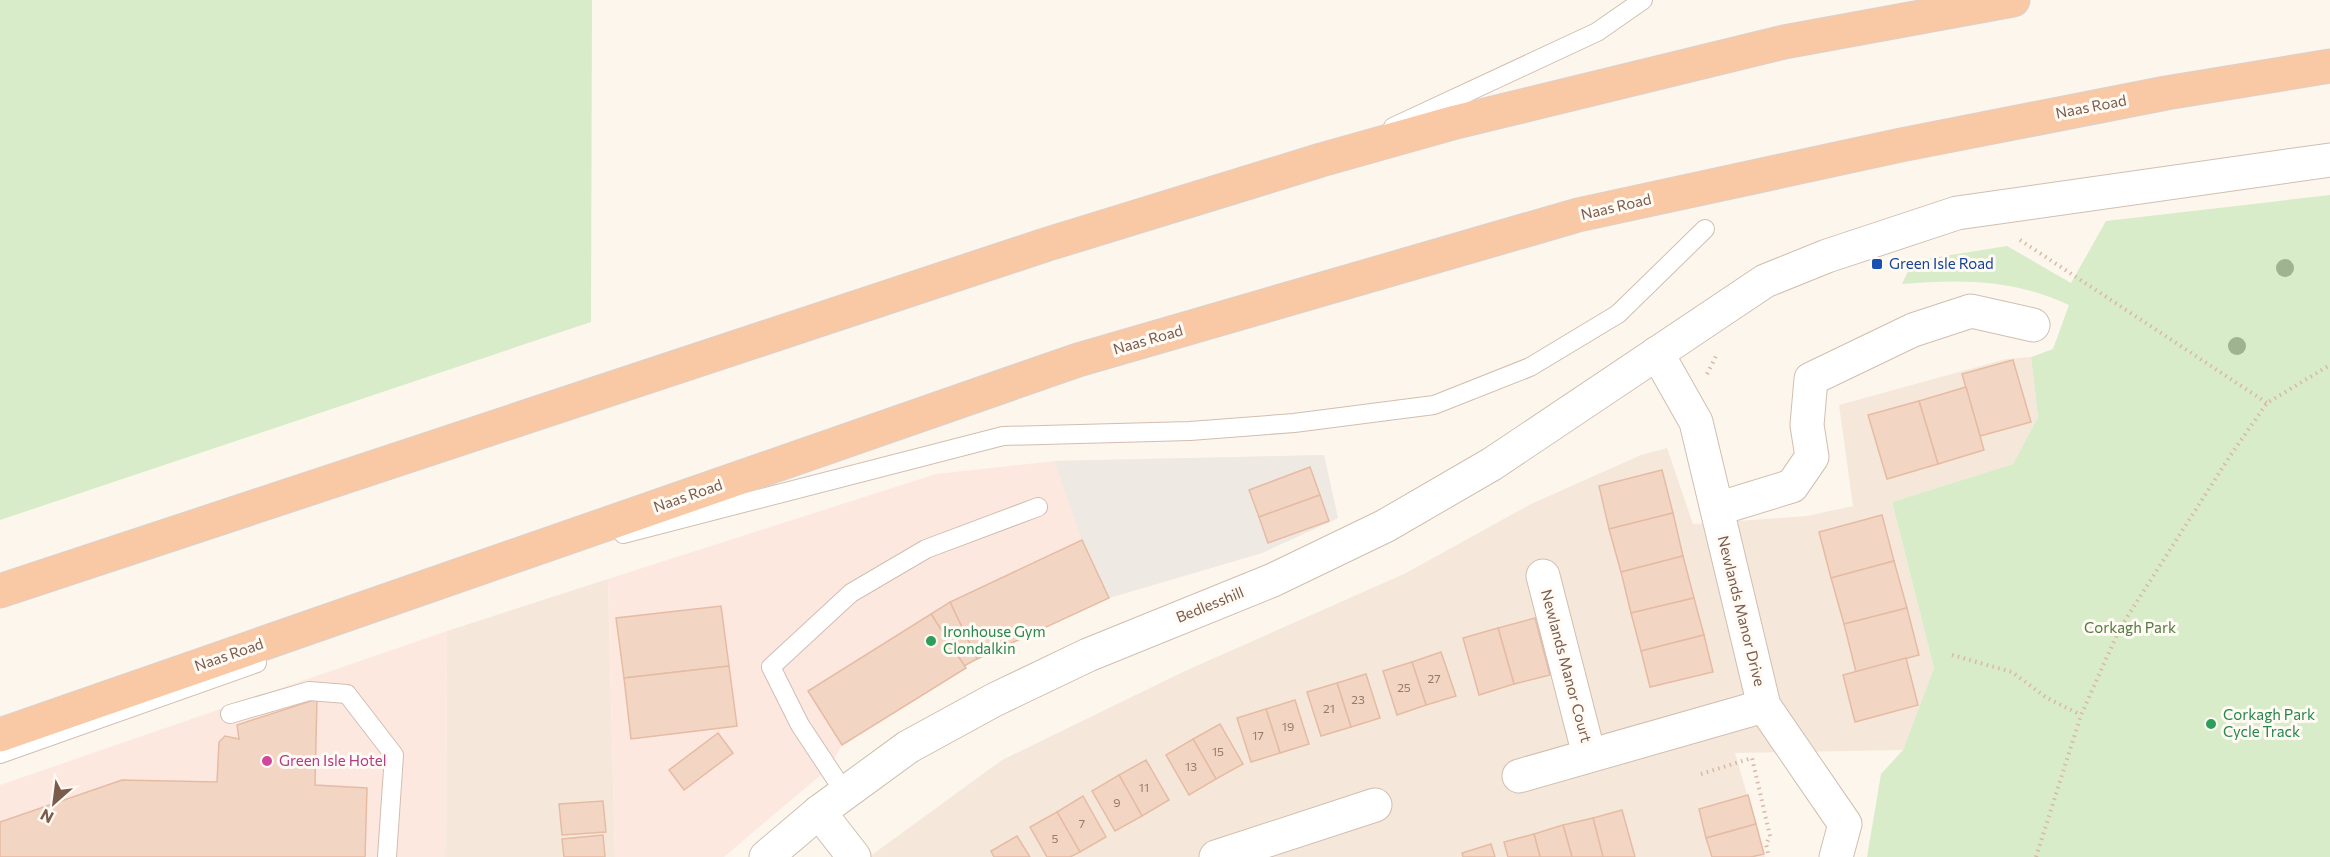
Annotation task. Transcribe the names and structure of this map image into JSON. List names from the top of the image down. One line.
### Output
{"streets":{"highway":["Naas Road"],"street":["Bedlesshill","Newlands Manor Drive","Newlands Manor Court"]},"crossings":[["Bedlesshill","Newlands Manor Drive"],["Newlands Manor Drive","Newlands Manor Court"]],"parks":["Corkagh Park"],"places":{"transit":["Green Isle Road"],"other":["Ironhouse Gym Clondalkin","Corkagh Park Cycle Track","Green Isle Hotel"]},"house_numbers":["27","25","23","21","19","17","15","13","11","9","7","5"],"north":"bottom left"}
